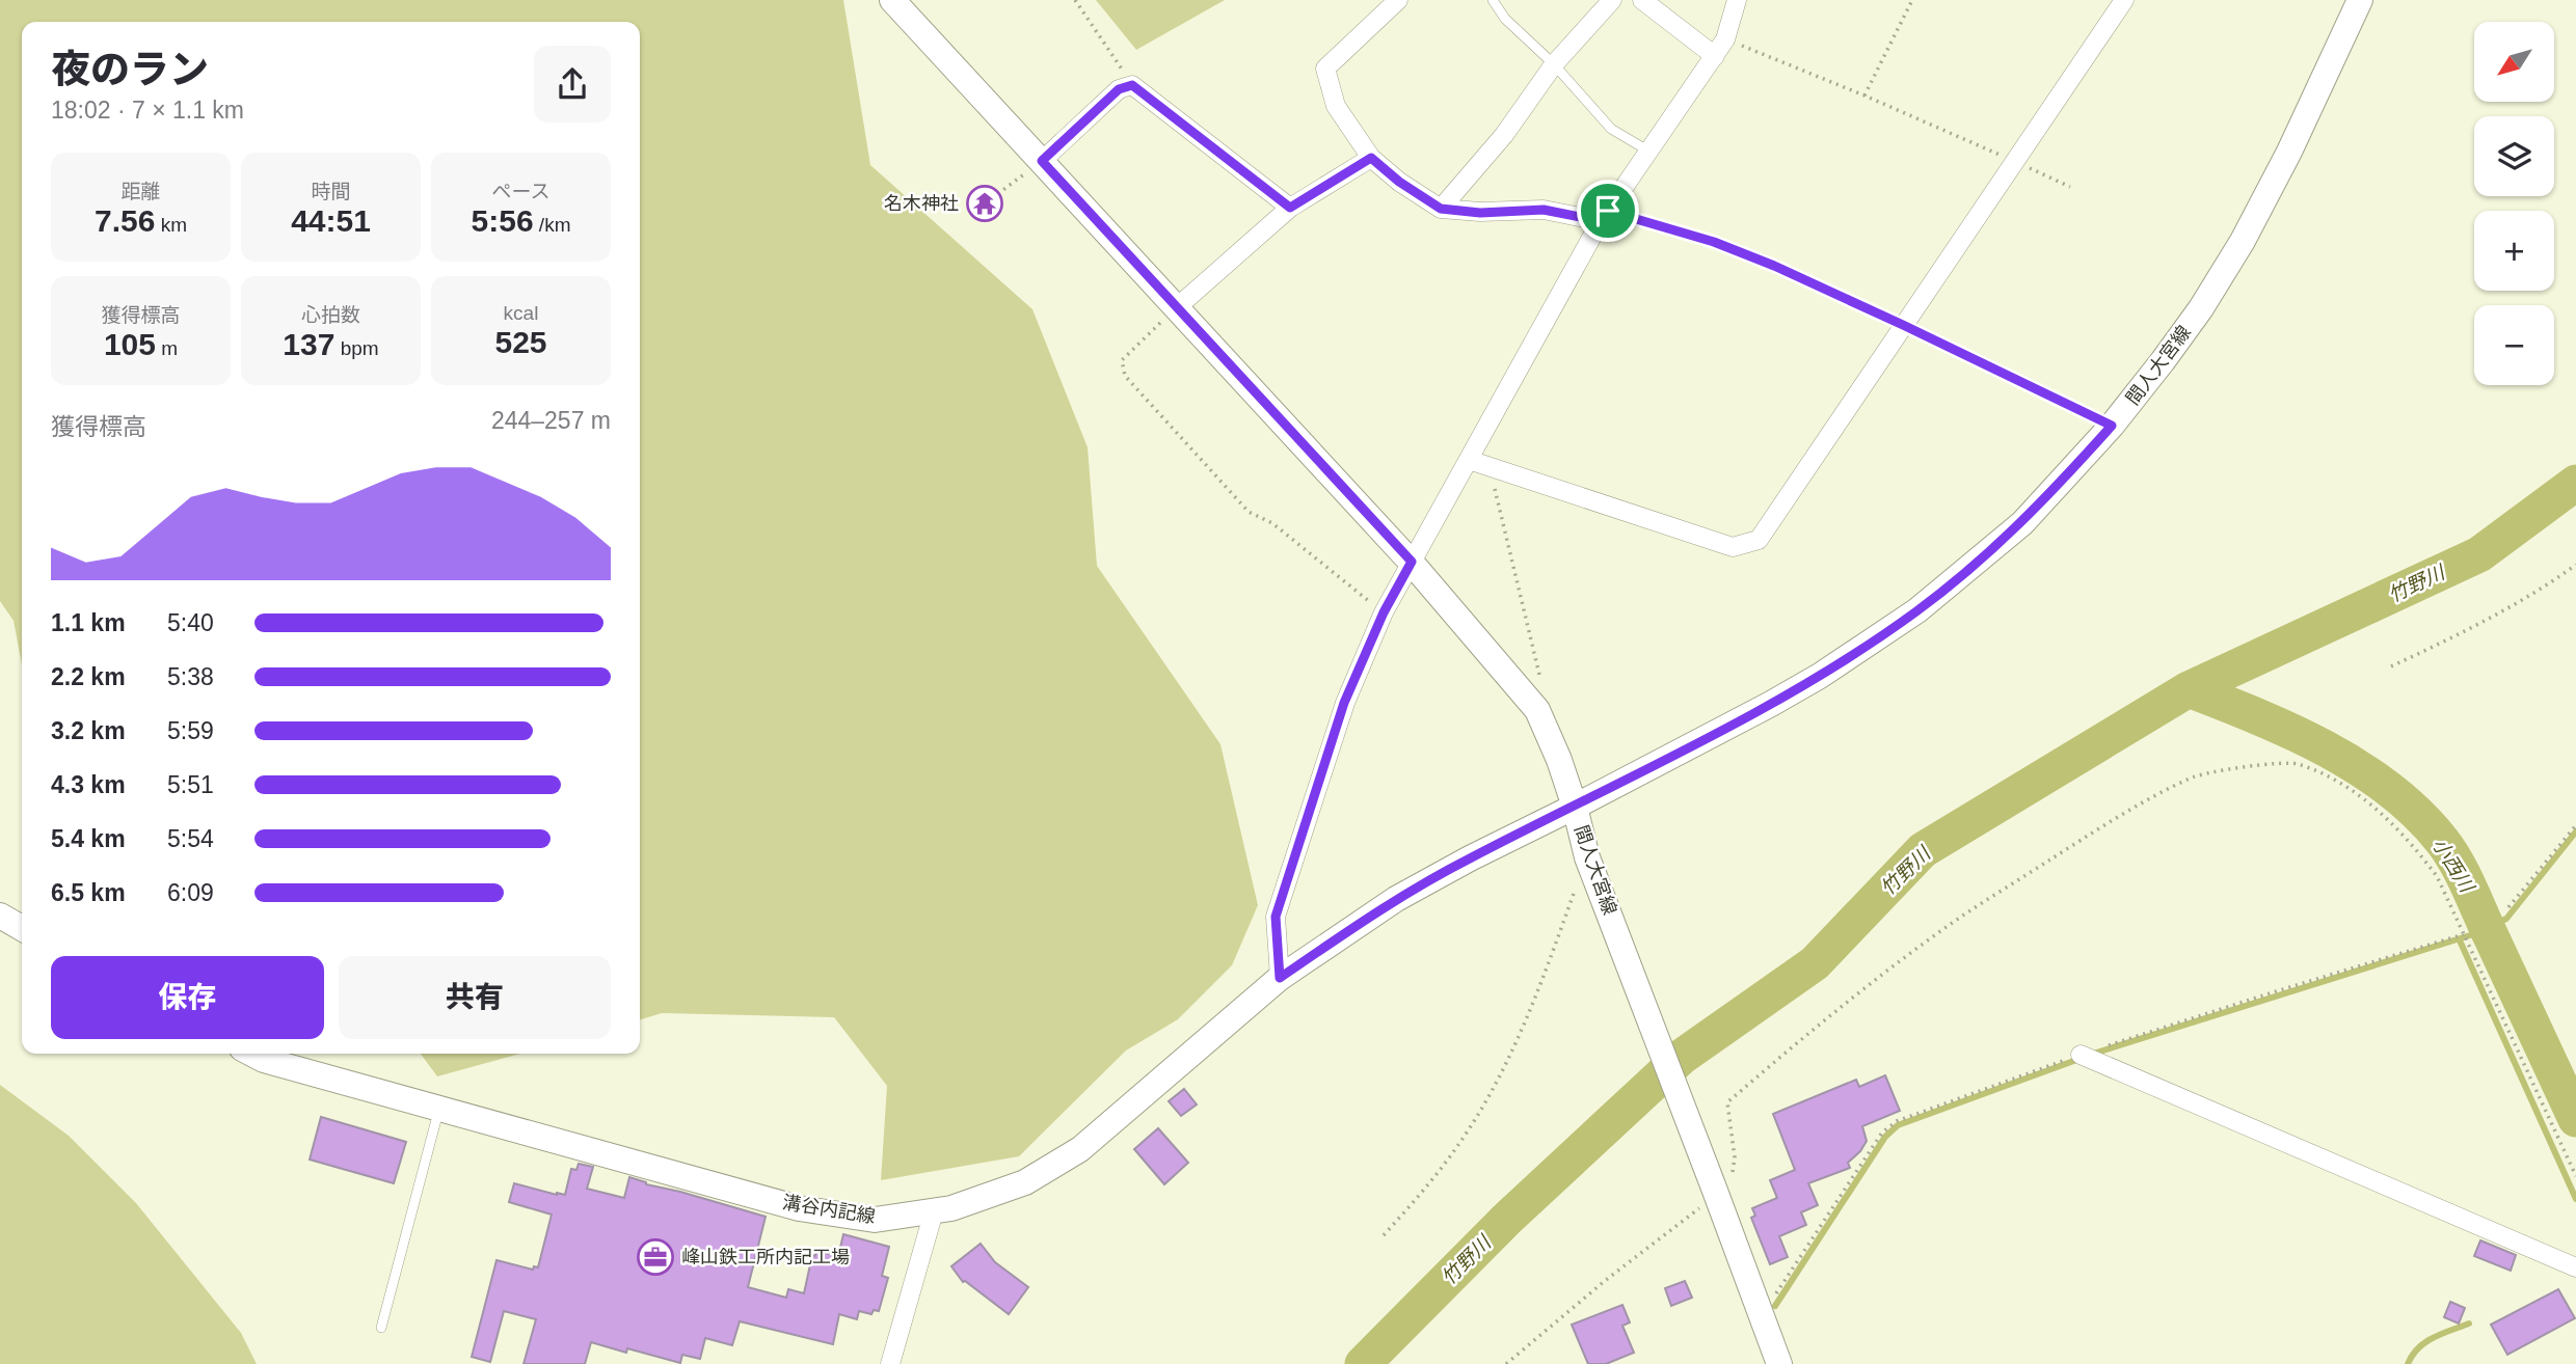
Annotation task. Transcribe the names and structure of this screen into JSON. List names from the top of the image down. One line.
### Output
{"streets":{"main road":["間人大宮線","溝谷内記線"]},"crossings":[["間人大宮線","溝谷内記線"]],"water":["竹野川","小西川"],"places":{"temple":["名木神社"],"office":["峰山鉄工所内記工場"]},"north":"bottom left","page":{"map_buttons":["+","−"],"heading":["夜のラン","18:02 · 7 × 1.1 km"],"stats":[["距離","7.56 km"],["時間","44:51"],["ペース","5:56 /km"],["獲得標高","105 m"],["心拍数","137 bpm"],["kcal","525"]],"chart":["獲得標高","244–257 m"],"list":[{"name":"1.1 km","note":"5:40"},{"name":"2.2 km","note":"5:38"},{"name":"3.2 km","note":"5:59"},{"name":"4.3 km","note":"5:51"},{"name":"5.4 km","note":"5:54"},{"name":"6.5 km","note":"6:09"}],"buttons":["保存","共有"]}}
